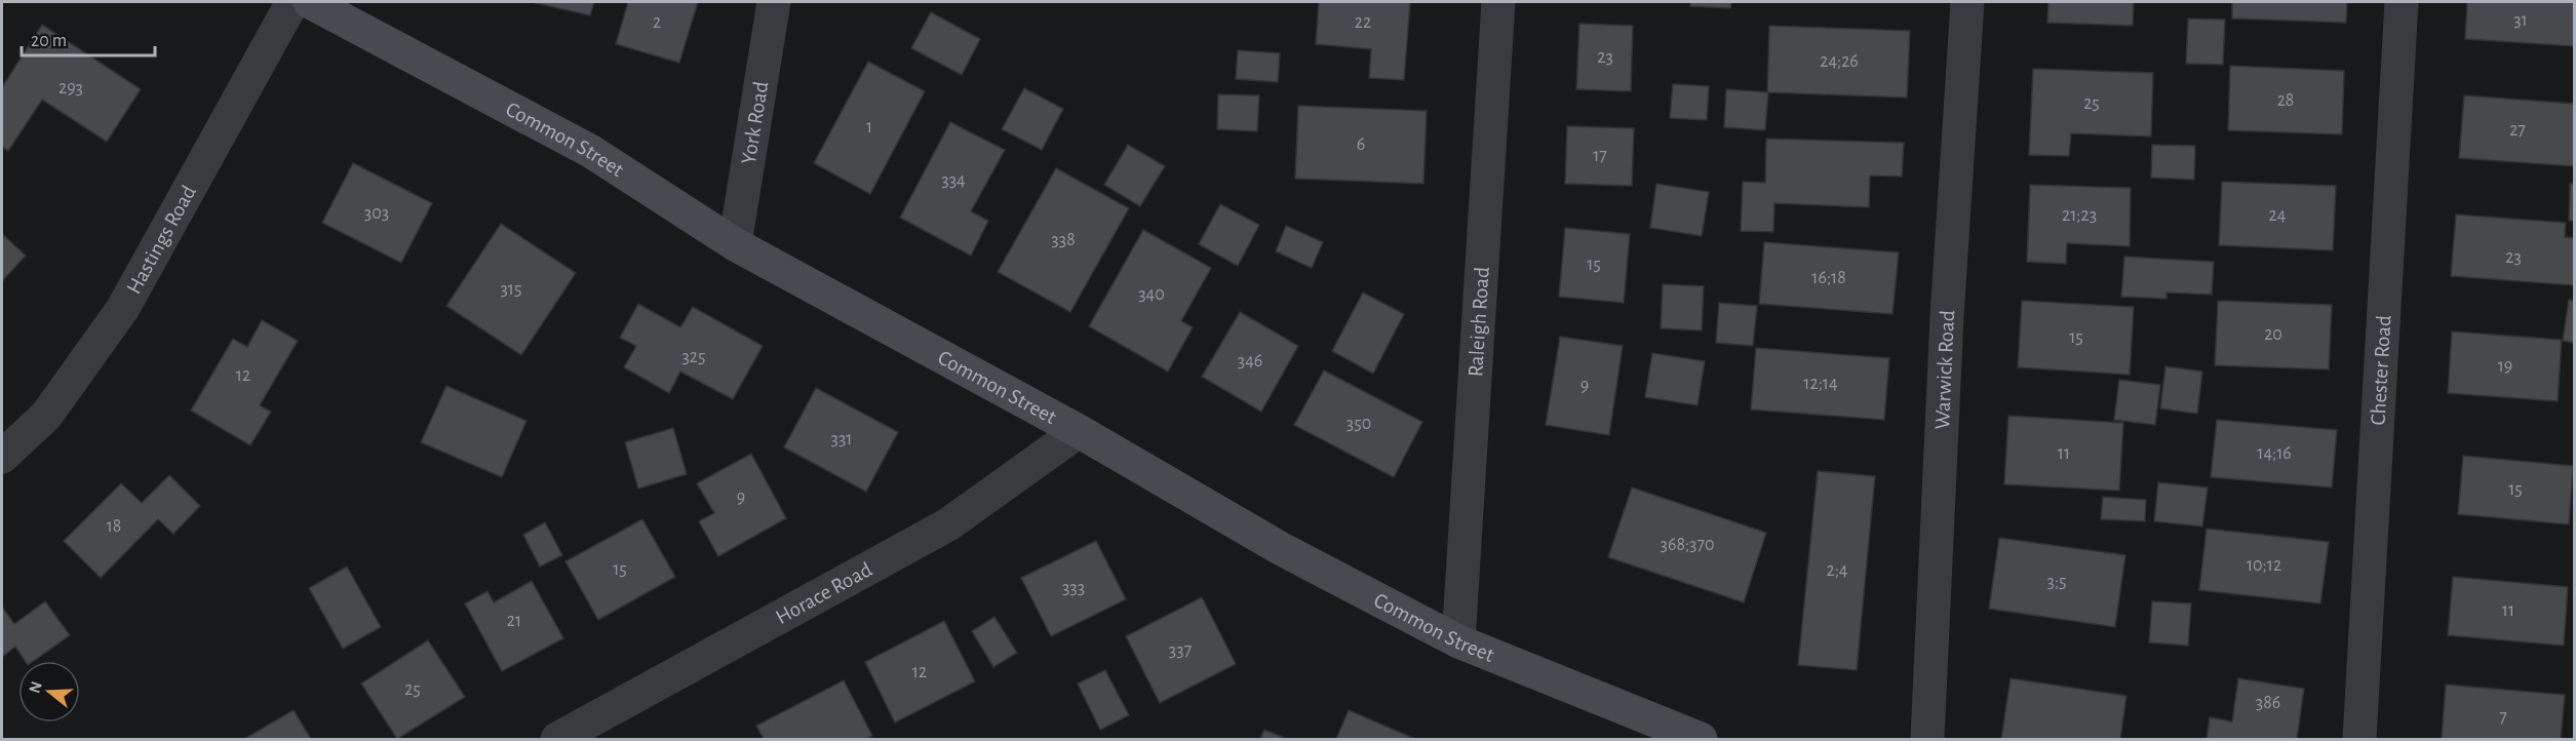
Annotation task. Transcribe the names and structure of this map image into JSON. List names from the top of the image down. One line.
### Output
{"streets":{"main road":["Common Street"],"street":["York Road","Hastings Road","Raleigh Road","Warwick Road","Chester Road","Horace Road"]},"crossings":[["York Road","Common Street"],["Common Street","Raleigh Road"],["Common Street","Horace Road"]],"house_numbers":["31","2","22","23","24;26","293","28","25","1","27","6","17","334","303","21;23","24","338","23","15","16;18","315","340","20","15","325","346","19","12","12;14","9","350","331","11","14;16","15","9","18","368;370","10;12","15","2;4","3;5","333","11","21","337","12","25","386","7"],"scale_bar":"20 m","north":"left"}
